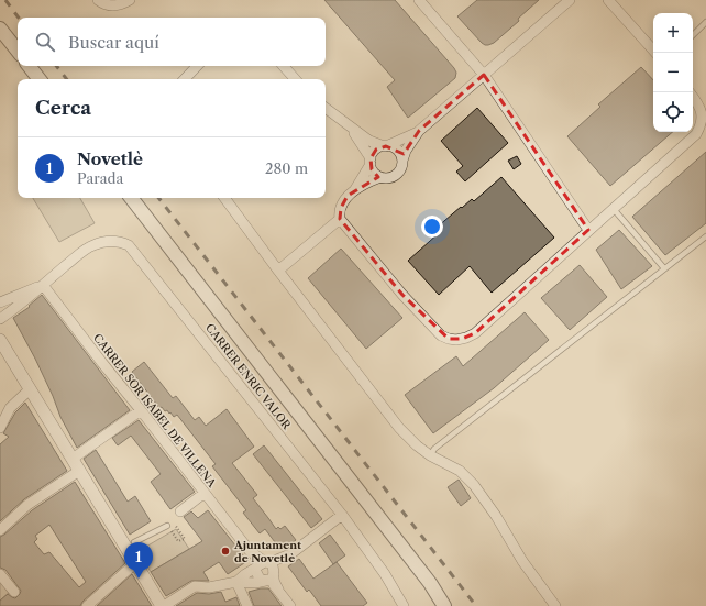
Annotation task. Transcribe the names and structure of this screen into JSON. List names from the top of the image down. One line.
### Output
{"streets":{"street":["CARRER ENRIC VALOR","CARRER SOR ISABEL DE VILLENA"]},"crossings":[["CARRER ENRIC VALOR","CARRER SOR ISABEL DE VILLENA"]],"places":["Ajuntament de Novetlè"],"page":{"map_buttons":["+","−"],"search":"Buscar aquí","heading":"Cerca","list":[{"mark":"1","name":"Novetlè","note":"Parada","value":"280 m"}],"pins":"1"}}
